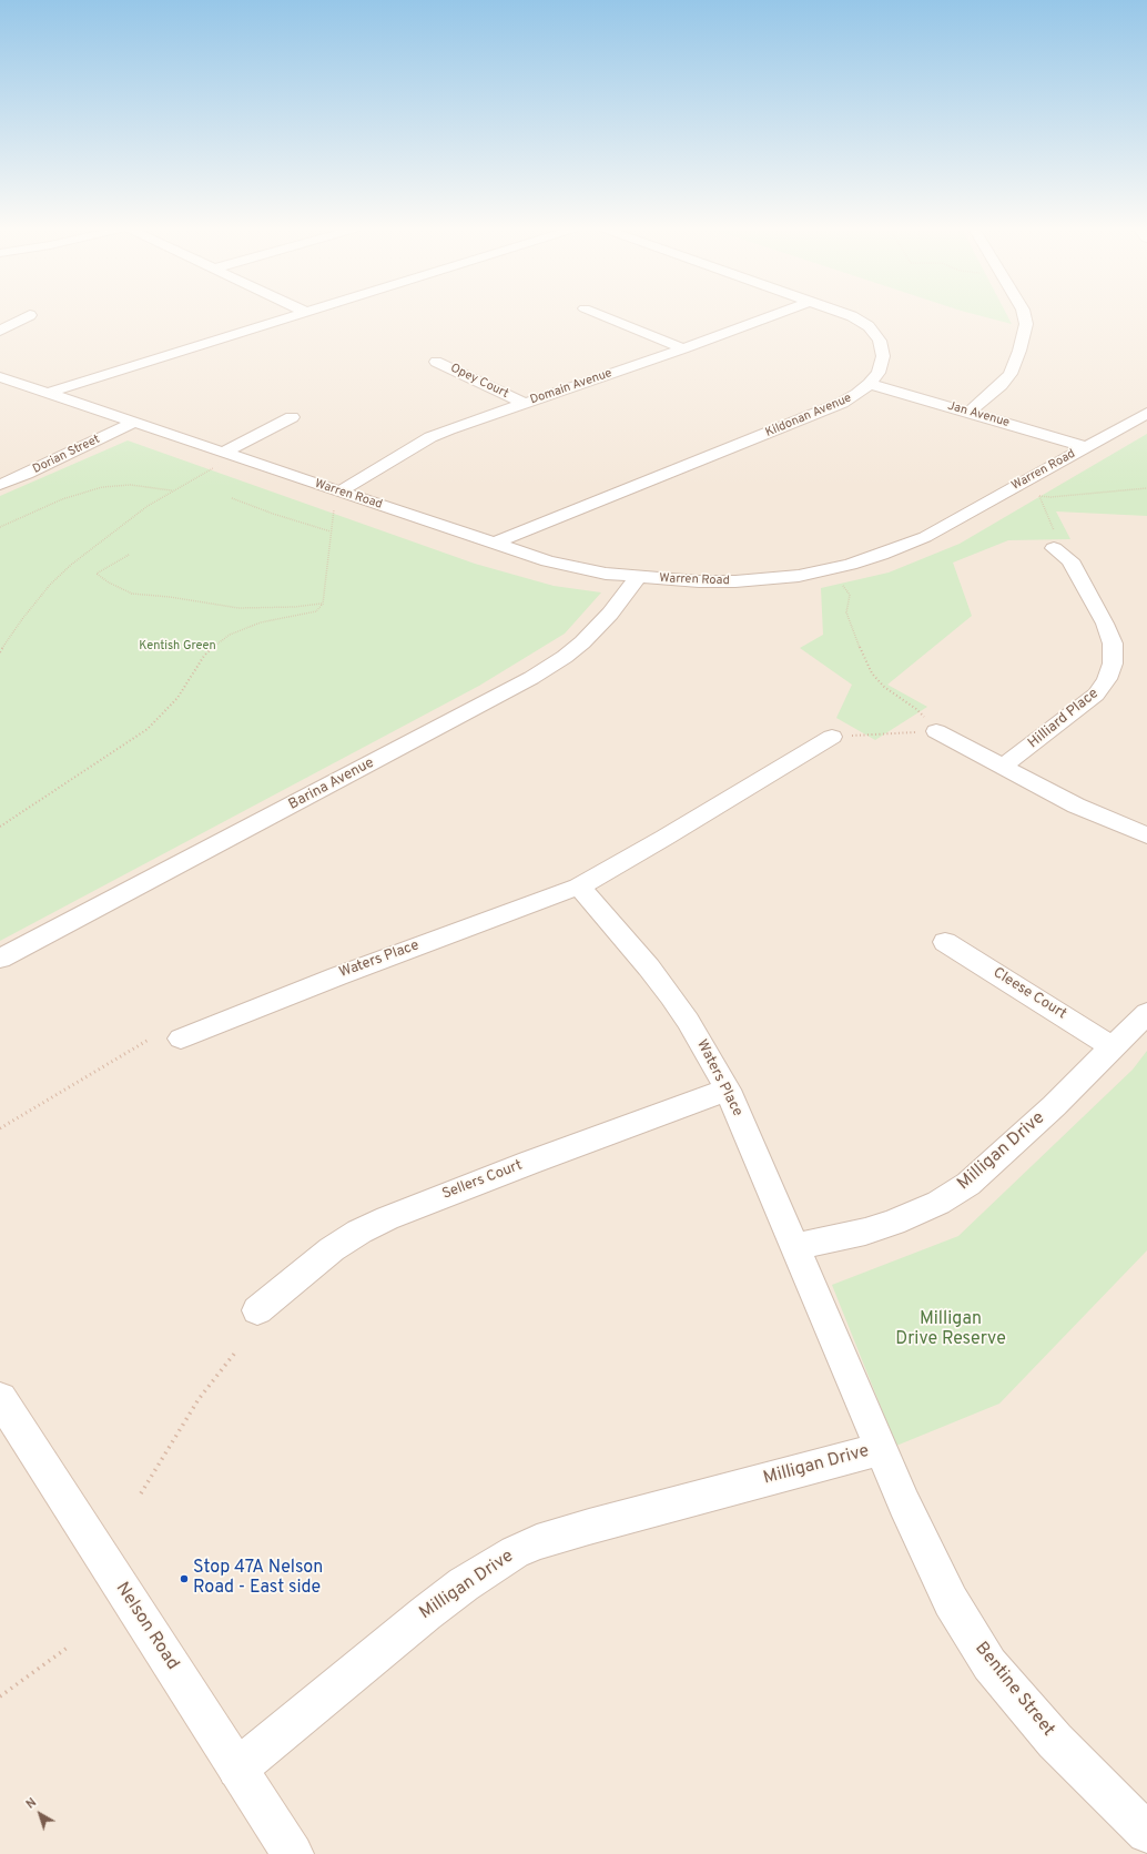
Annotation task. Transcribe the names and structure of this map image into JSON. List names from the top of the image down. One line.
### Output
{"streets":{"street":["Opey Court","Domain Avenue","Jan Avenue","Kildonan Avenue","Dorian Street","Warren Road","Hilliard Place","Barina Avenue","Waters Place","Cleese Court","Milligan Drive","Sellers Court","Nelson Road","Bentine Street"]},"crossings":[["Opey Court","Domain Avenue"],["Domain Avenue","Warren Road"],["Jan Avenue","Kildonan Avenue"],["Jan Avenue","Warren Road"],["Kildonan Avenue","Warren Road"],["Dorian Street","Warren Road"],["Warren Road","Barina Avenue"],["Waters Place","Milligan Drive"],["Waters Place","Sellers Court"],["Cleese Court","Milligan Drive"],["Milligan Drive","Nelson Road"],["Milligan Drive","Bentine Street"]],"parks":["Kentish Green","Milligan Drive Reserve"],"places":["Stop 47A Nelson Road - East side"],"north":"top left"}
